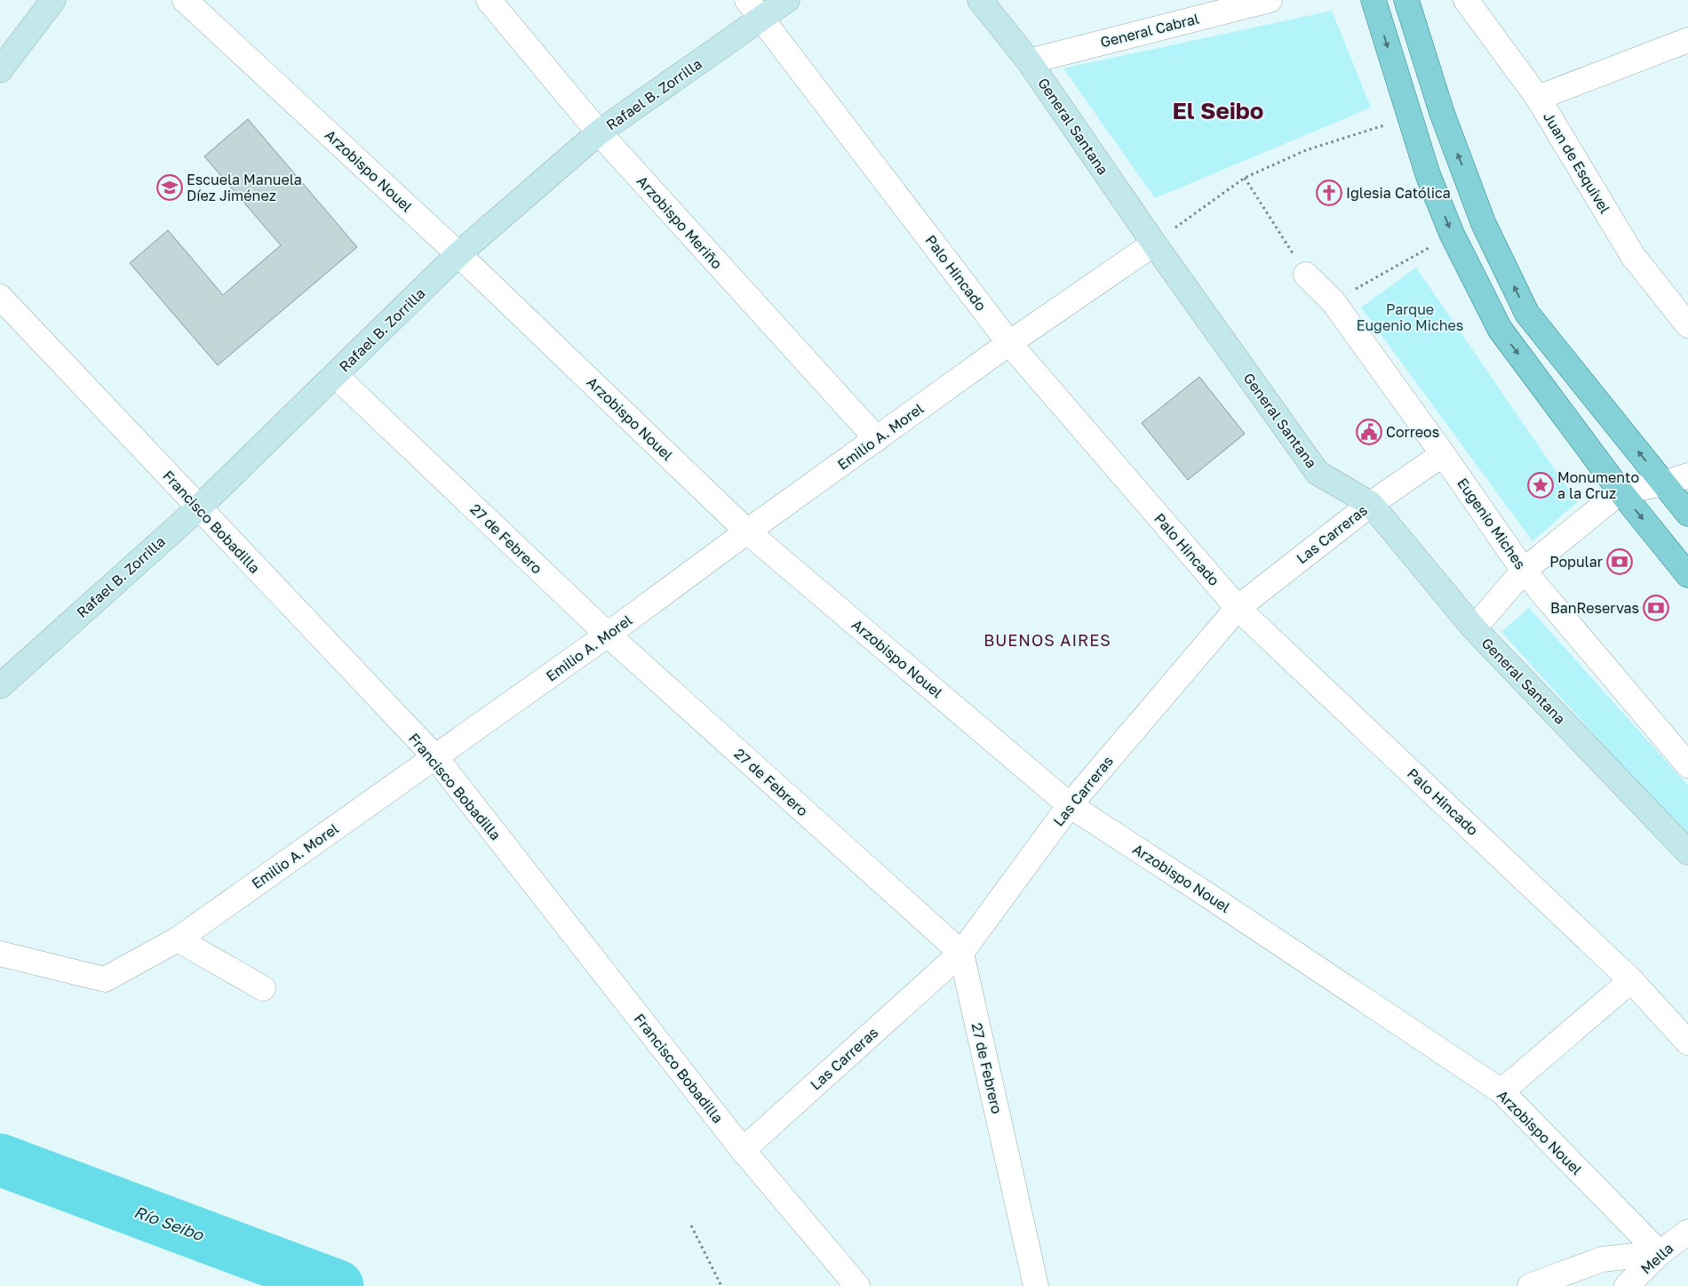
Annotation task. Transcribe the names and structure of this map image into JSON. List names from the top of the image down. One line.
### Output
{"streets":{"street":["General Cabral","Rafael B. Zorrilla","General Santana","Juan de Esquivel","Arzobispo Nouel","Arzobispo Meriño","Palo Hincado","Emilio A. Morel","Francisco Bobadilla","Eugenio Miches","Las Carreras","27 de Febrero","Mella"]},"crossings":[["General Cabral","General Santana"],["Rafael B. Zorrilla","Arzobispo Nouel"],["Rafael B. Zorrilla","Arzobispo Meriño"],["Rafael B. Zorrilla","Palo Hincado"],["Rafael B. Zorrilla","Francisco Bobadilla"],["Rafael B. Zorrilla","27 de Febrero"],["General Santana","Emilio A. Morel"],["General Santana","Las Carreras"],["Arzobispo Nouel","Emilio A. Morel"],["Arzobispo Nouel","Las Carreras"],["Arzobispo Nouel","Mella"],["Arzobispo Meriño","Emilio A. Morel"],["Palo Hincado","Emilio A. Morel"],["Palo Hincado","Las Carreras"],["Emilio A. Morel","Francisco Bobadilla"],["Emilio A. Morel","27 de Febrero"],["Francisco Bobadilla","Las Carreras"],["Eugenio Miches","Las Carreras"],["Las Carreras","27 de Febrero"]],"districts":["El Seibo","BUENOS AIRES"],"water":["Río Seibo"],"parks":["Parque Eugenio Miches"],"places":{"school or university":["Escuela Manuela Díez Jiménez"],"church":["Iglesia Católica"],"public building":["Correos"],"place":["Monumento a la Cruz"],"bank":["Popular","BanReservas"]}}
